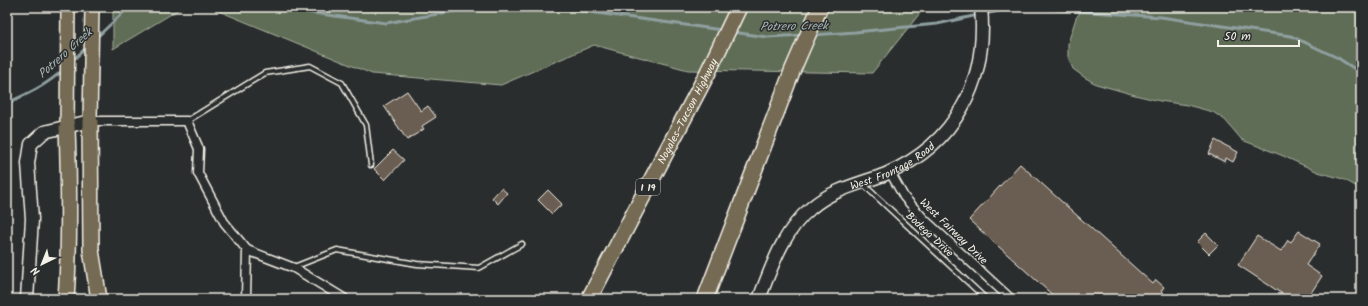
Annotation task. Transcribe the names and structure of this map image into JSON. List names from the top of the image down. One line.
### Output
{"streets":{"highway":["Nogales–Tucson Highway","I 19"],"street":["West Frontage Road","West Fairway Drive"],"lane":["Bodega Drive"]},"crossings":[["West Frontage Road","West Fairway Drive"],["West Frontage Road","Bodega Drive"]],"water":["Potrero Creek"],"scale_bar":"50 m","north":"bottom left"}
